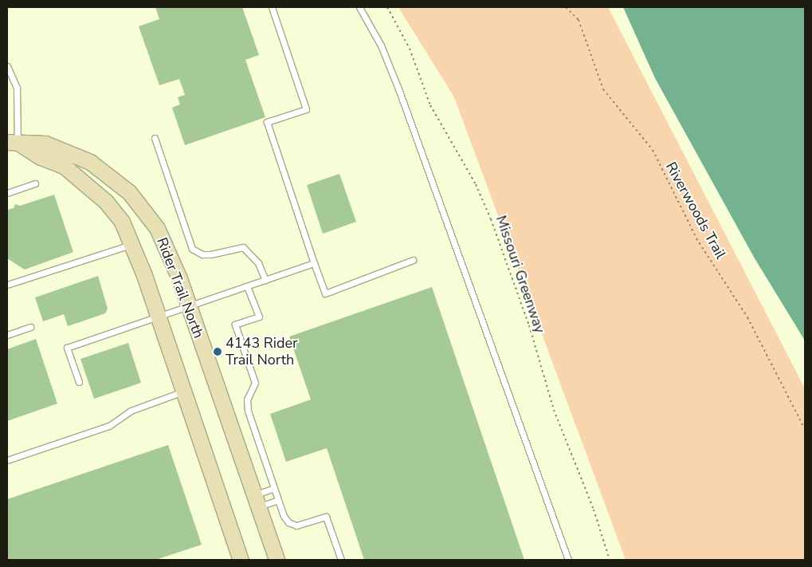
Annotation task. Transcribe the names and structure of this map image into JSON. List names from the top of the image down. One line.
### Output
{"streets":{"street":["Rider Trail North"],"path":["Riverwoods Trail","Missouri Greenway"]},"places":["4143 Rider Trail North"]}
